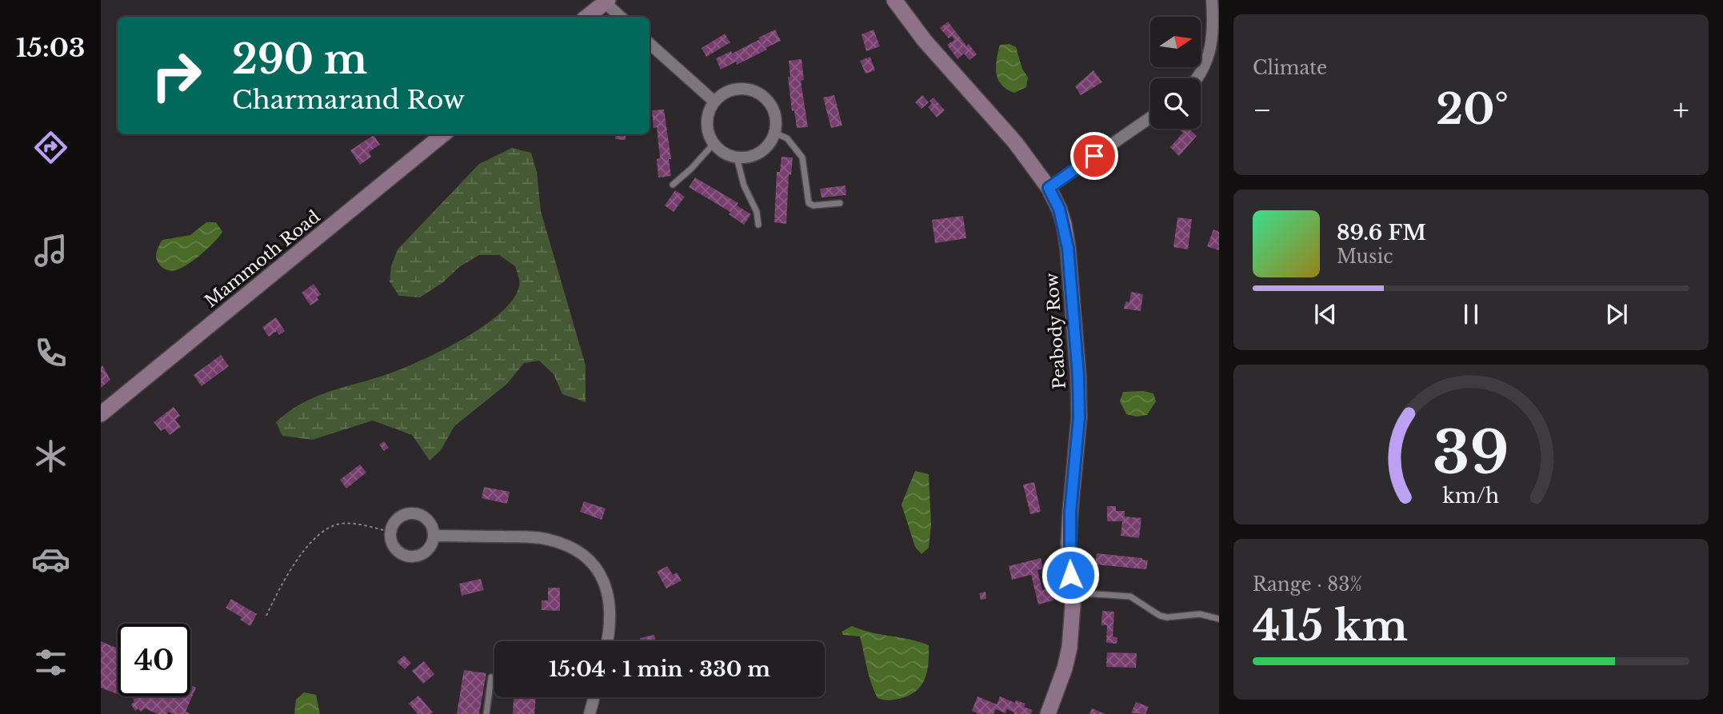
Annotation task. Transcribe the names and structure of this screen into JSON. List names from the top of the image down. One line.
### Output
{"streets":{"street":["Mammoth Road","Peabody Row"]},"north":"right","page":{"tabs":"15:03","tile":["Climate",["Range · 83%","415 km"]],"turn":["290 m","Charmarand Row"],"heat":["−","20°","+"],"song":["89.6 FM","Music"],"limit":"40","trip":"15:04 · 1 min · 330 m","gauge":["39","km/h"]}}
